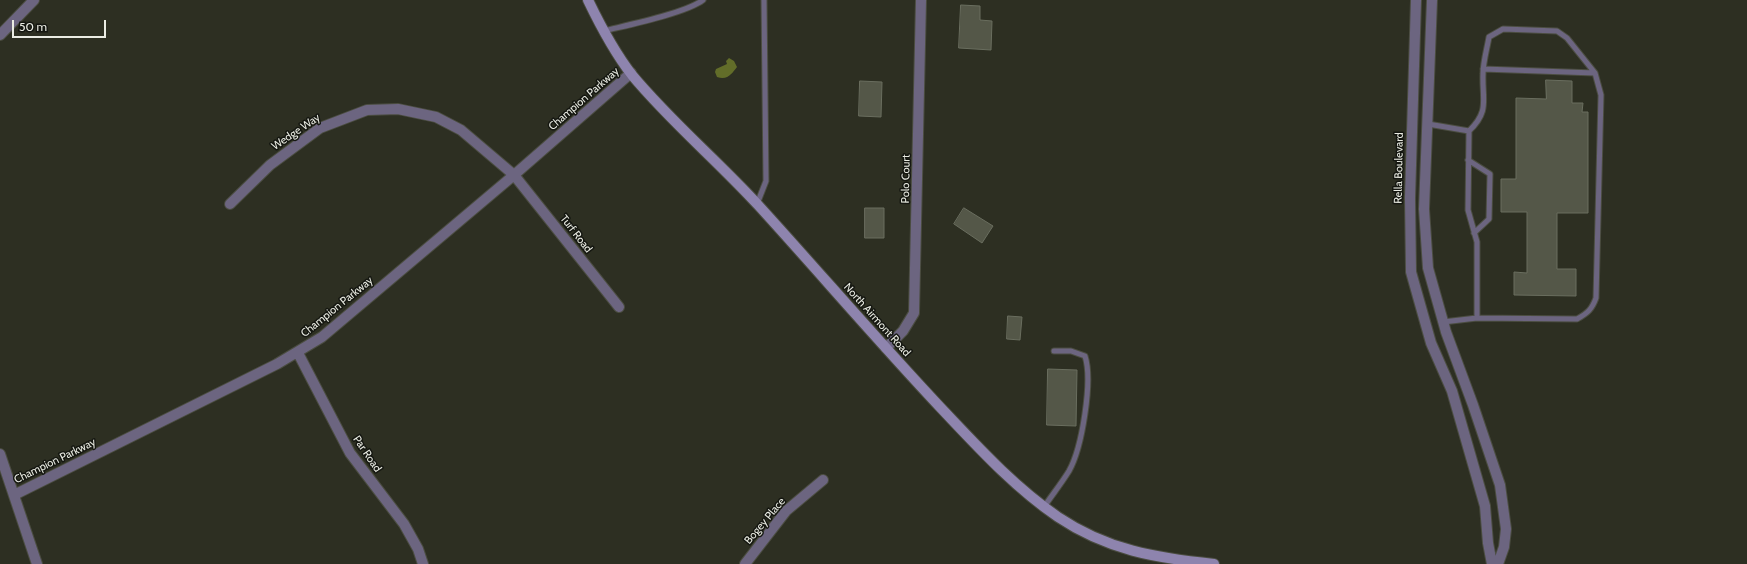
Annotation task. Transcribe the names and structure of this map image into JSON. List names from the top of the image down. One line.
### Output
{"streets":{"street":["Champion Parkway","Wedge Way","Rella Boulevard","Polo Court","Turf Road","North Airmont Road","Par Road","Bogey Place"]},"crossings":[["Champion Parkway","Wedge Way"],["Champion Parkway","Turf Road"],["Champion Parkway","North Airmont Road"],["Champion Parkway","Par Road"],["Wedge Way","Turf Road"],["Polo Court","North Airmont Road"]],"scale_bar":"50 m"}
